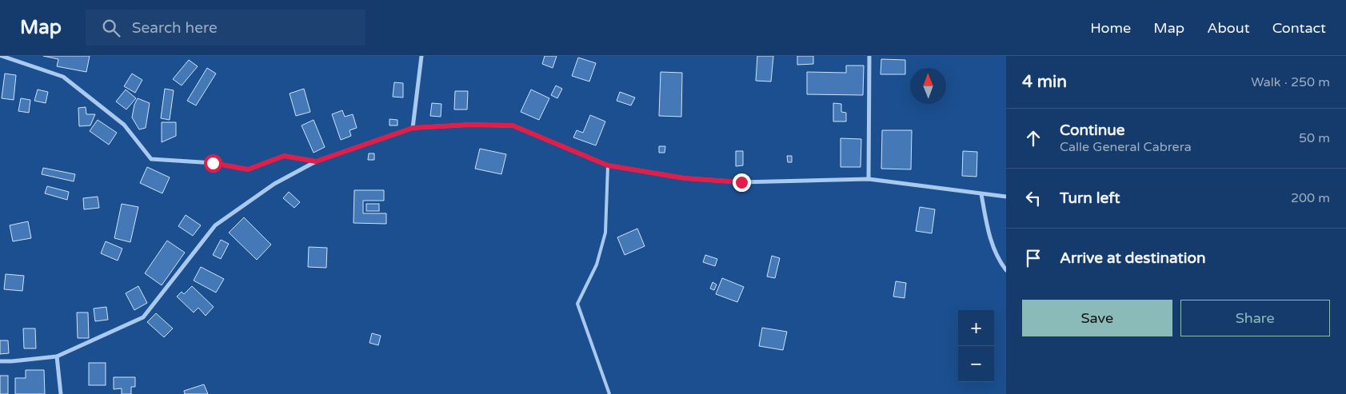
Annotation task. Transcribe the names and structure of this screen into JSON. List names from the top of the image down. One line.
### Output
{"north":"top","page":{"header":"Map","search":"Search here","nav":["Home","Map","About","Contact"],"heading":["4 min","Walk · 250 m"],"list":[["Continue","Calle General Cabrera","50 m"],["Turn left","200 m"],"Arrive at destination"],"buttons":["Save","Share"],"map_buttons":["+","−"]}}
